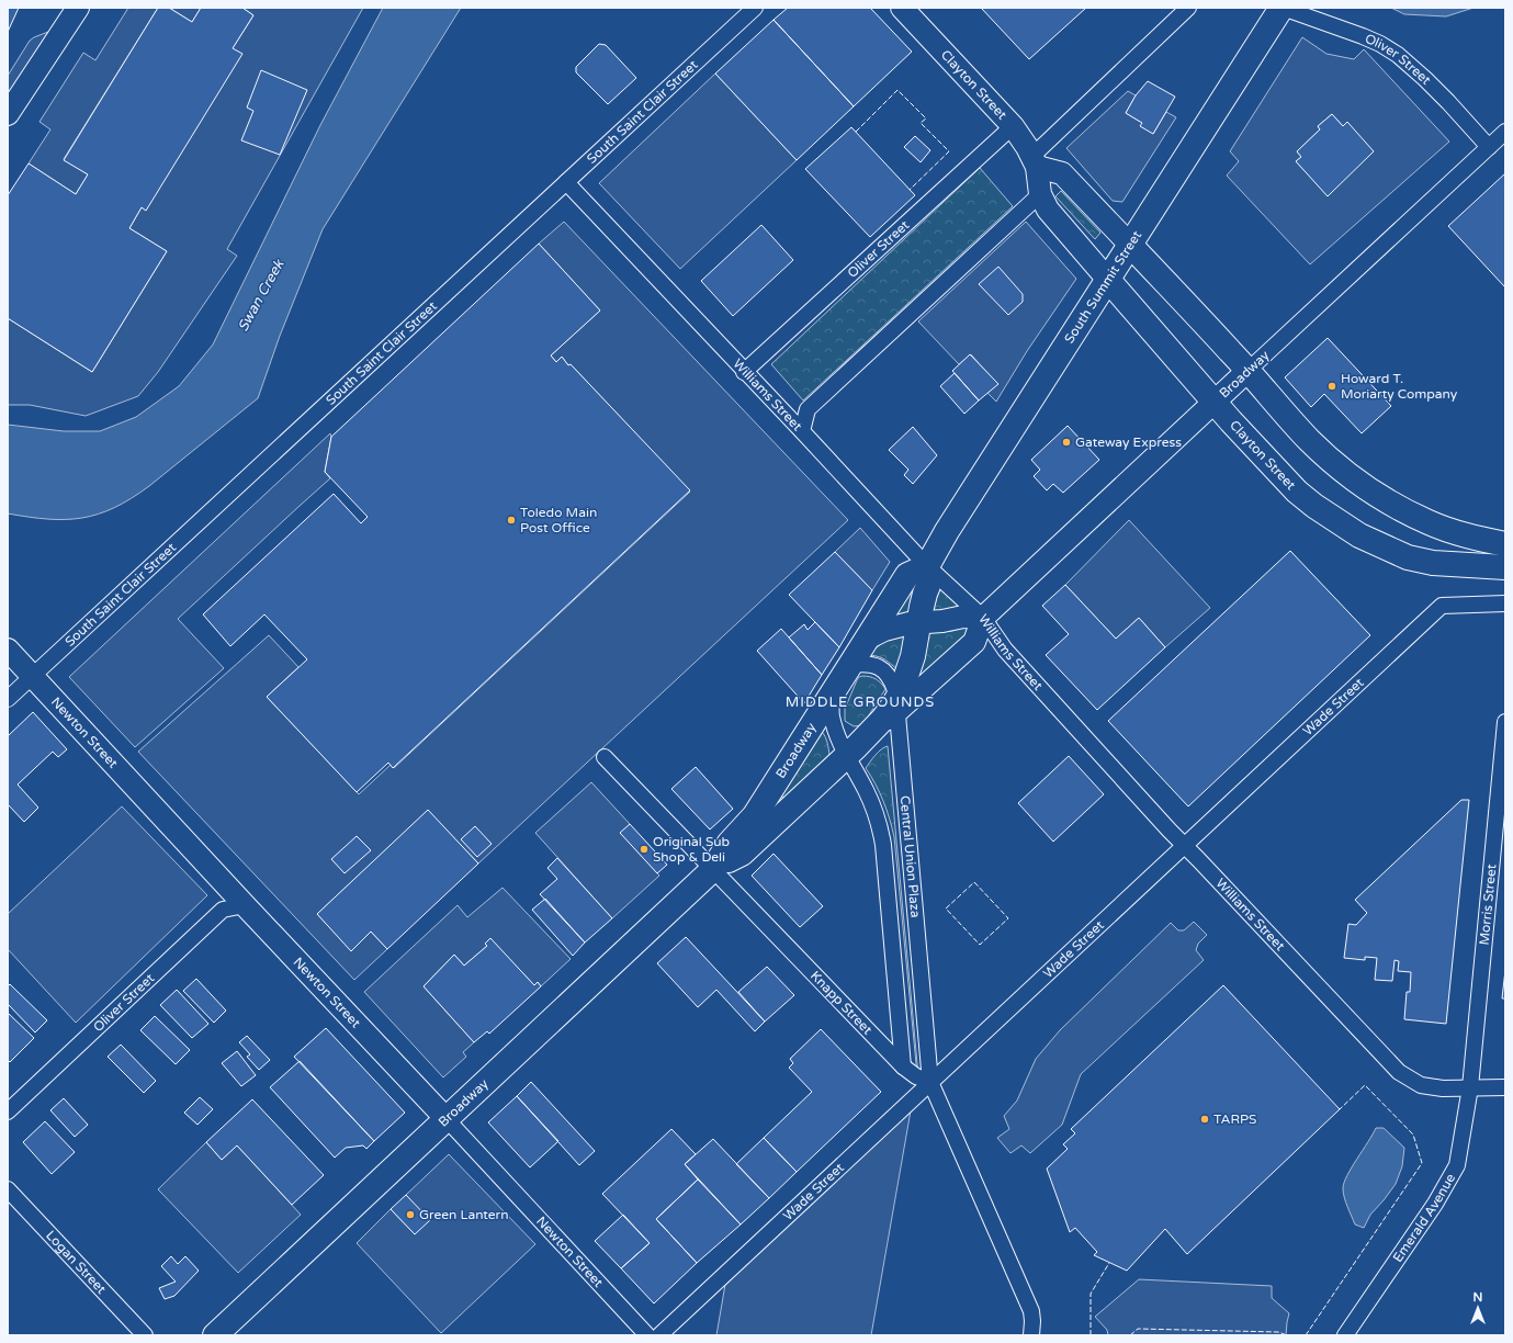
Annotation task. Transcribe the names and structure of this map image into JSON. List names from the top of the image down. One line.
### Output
{"streets":{"main road":["Clayton Street","South Summit Street","Broadway"],"street":["Oliver Street","South Saint Clair Street","Williams Street","Wade Street","Newton Street","Central Union Plaza","Morris Street","Knapp Street","Emerald Avenue","Logan Street"]},"crossings":[["Oliver Street","Clayton Street"],["Oliver Street","South Summit Street"],["Oliver Street","Broadway"],["Oliver Street","Williams Street"],["Oliver Street","Newton Street"],["Clayton Street","South Summit Street"],["Clayton Street","Broadway"],["South Saint Clair Street","Williams Street"],["South Saint Clair Street","Newton Street"],["South Summit Street","Broadway"],["South Summit Street","Williams Street"],["South Summit Street","Central Union Plaza"],["Broadway","Williams Street"],["Broadway","Newton Street"],["Broadway","Central Union Plaza"],["Broadway","Knapp Street"],["Williams Street","Wade Street"],["Williams Street","Morris Street"],["Williams Street","Emerald Avenue"],["Wade Street","Central Union Plaza"],["Wade Street","Knapp Street"],["Central Union Plaza","Knapp Street"],["Morris Street","Emerald Avenue"]],"districts":["MIDDLE GROUNDS"],"water":["Swan Creek"],"places":["Howard T. Moriarty Company","Gateway Express","Toledo Main Post Office","Original Sub Shop & Deli","TARPS","Green Lantern"],"north":"top"}
